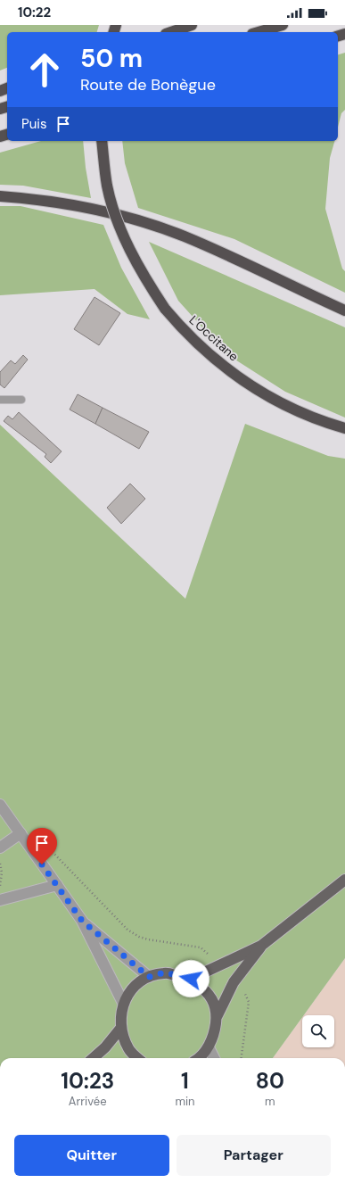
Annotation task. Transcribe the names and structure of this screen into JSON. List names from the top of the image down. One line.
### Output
{"streets":{"highway":["L'Occitane"]},"page":{"status":"10:22","turn":["50 m","Route de Bonègue"],"then":"Puis","eta":["10:23","Arrivée","1","min","80","m"],"buttons":["Quitter","Partager"]}}
